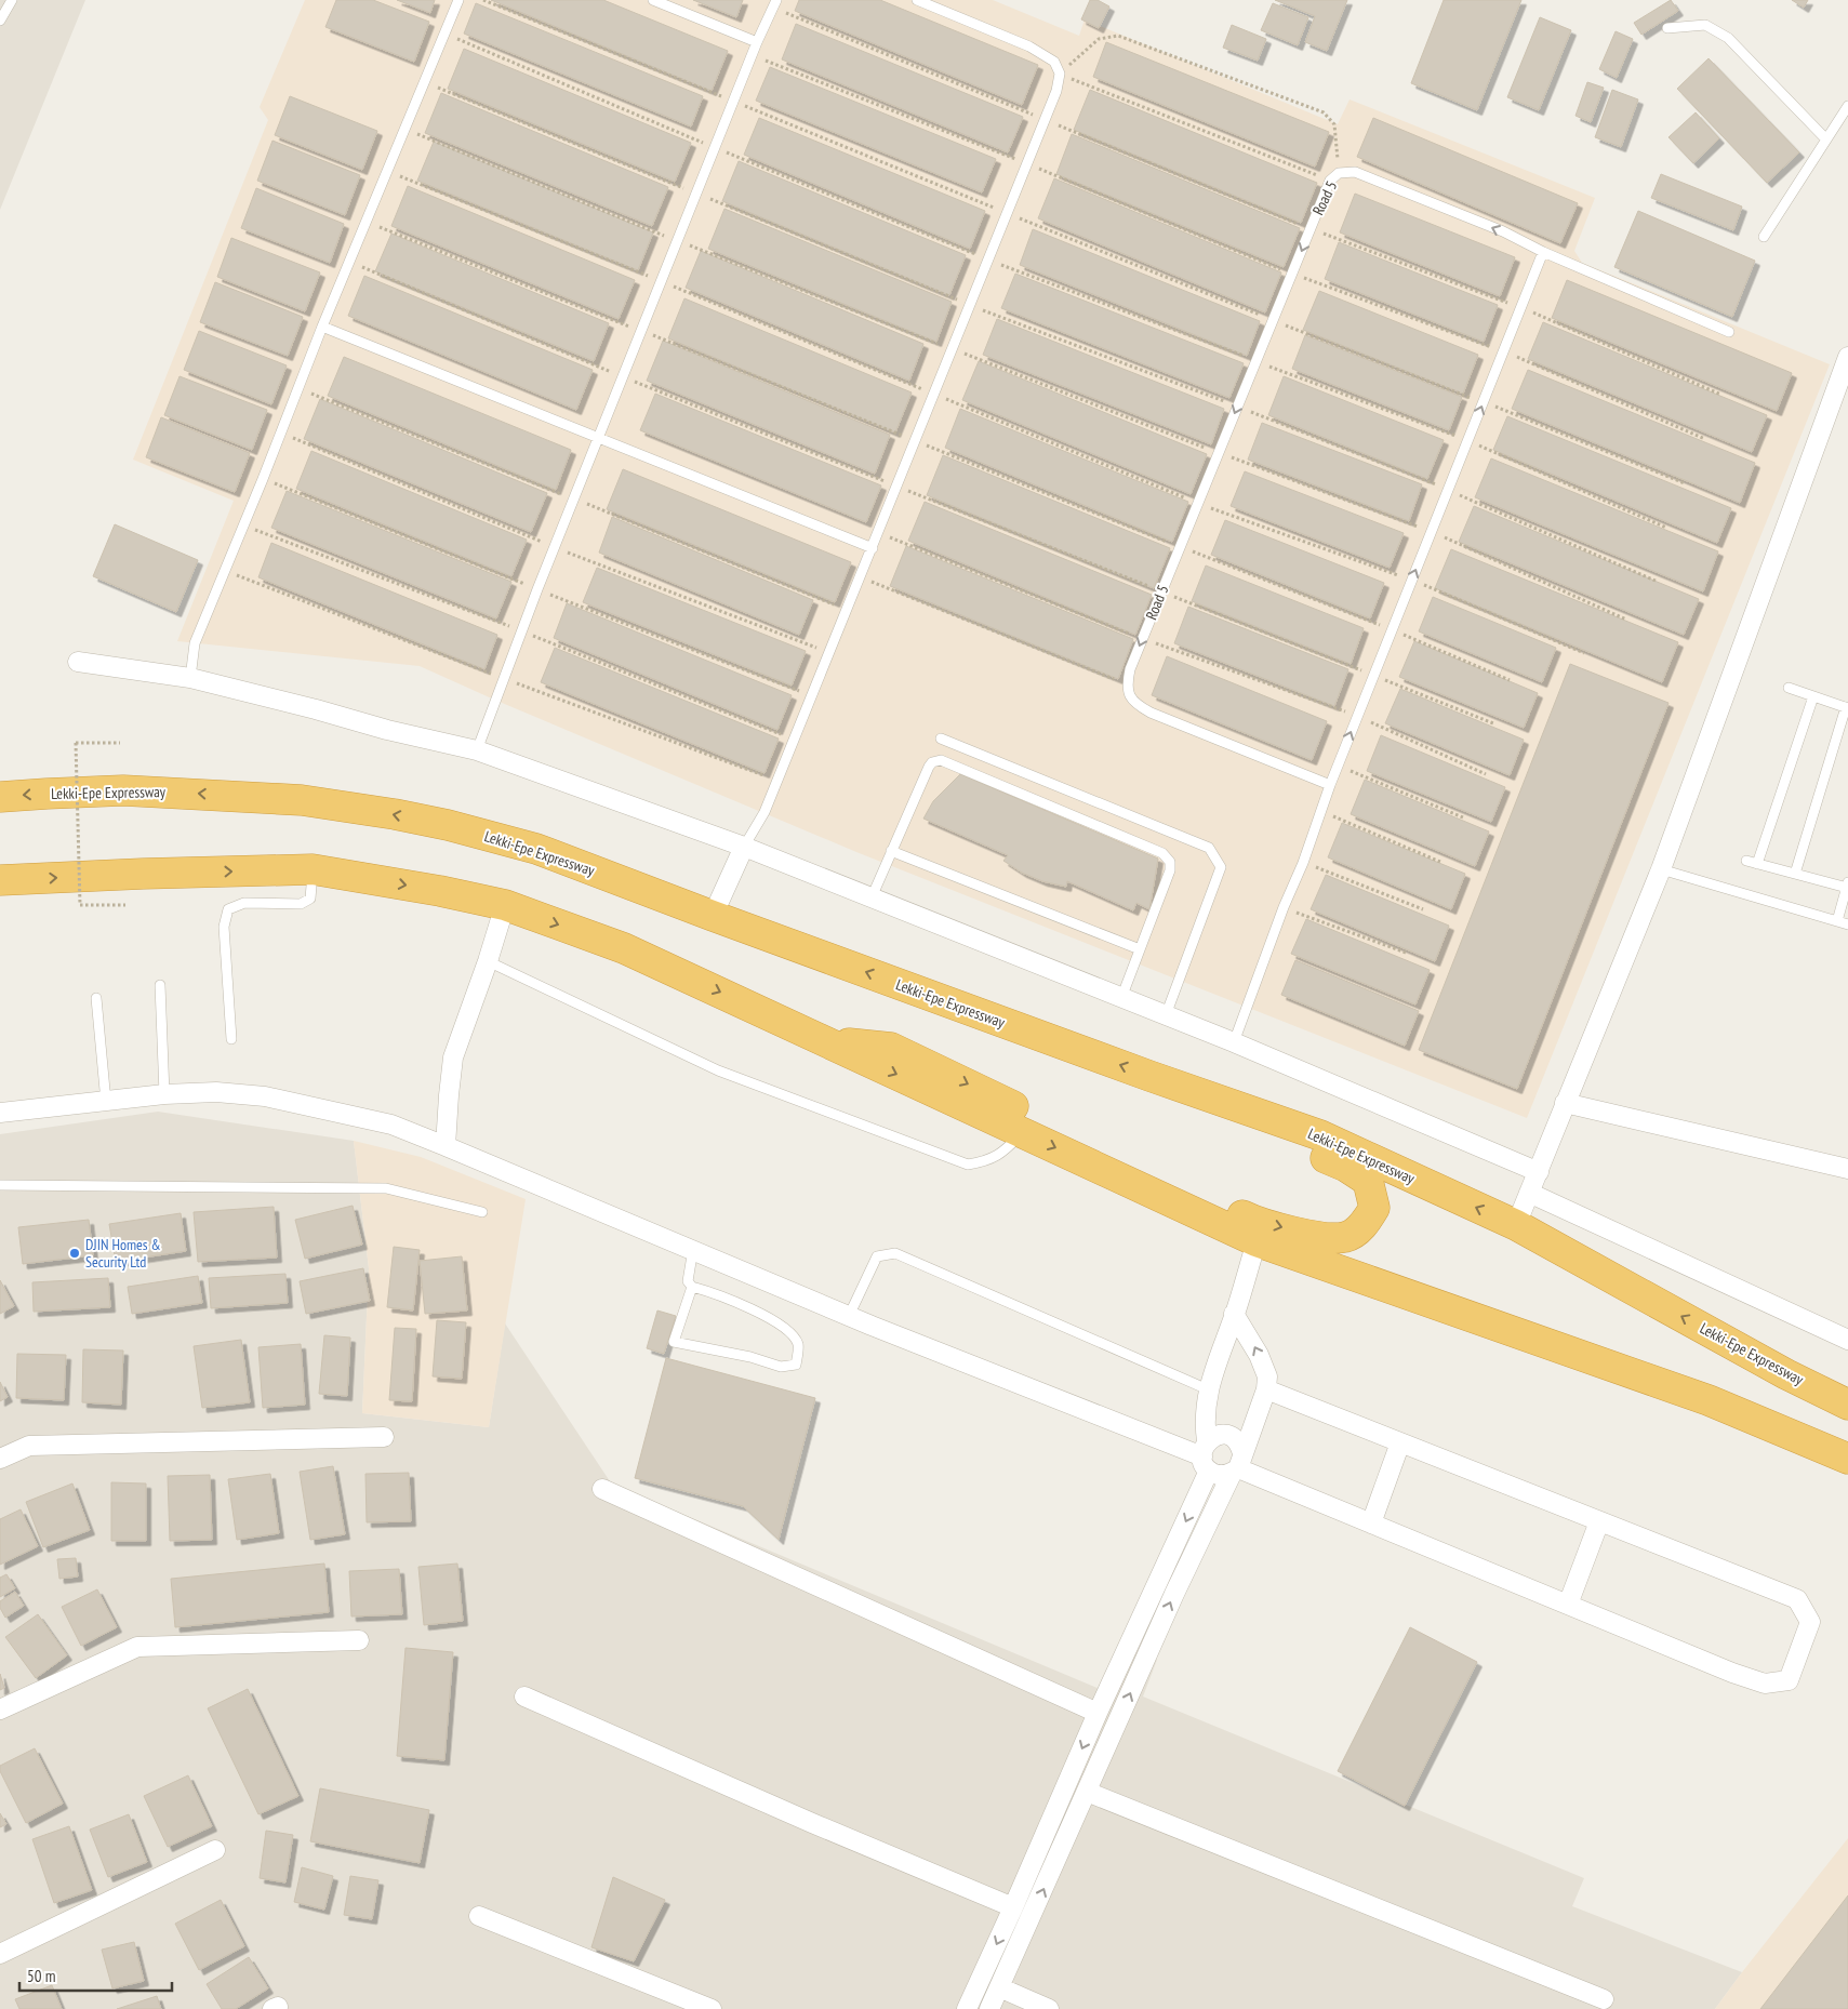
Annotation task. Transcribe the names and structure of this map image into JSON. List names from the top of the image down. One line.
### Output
{"streets":{"highway":["Lekki-Epe Expressway"],"lane":["Road 5"]},"places":["DJIN Homes & Security Ltd"],"scale_bar":"50 m"}
